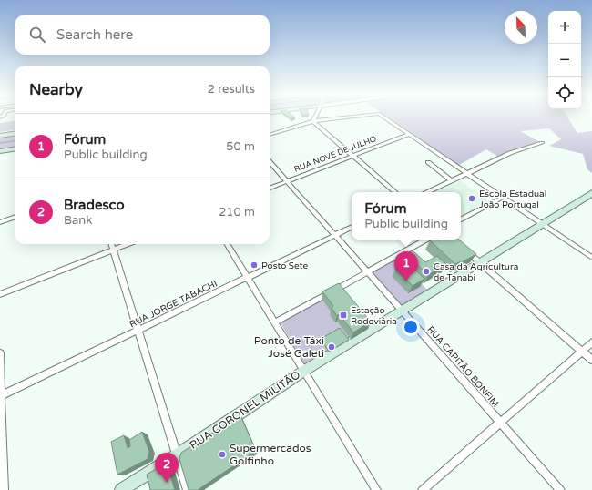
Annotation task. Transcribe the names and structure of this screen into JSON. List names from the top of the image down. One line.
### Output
{"streets":{"main road":["RUA CORONEL MILITÃO"],"street":["RUA NOVE DE JULHO","RUA JORGE TABACHI","RUA CAPITÃO BONFIM"]},"crossings":[["RUA NOVE DE JULHO","RUA CAPITÃO BONFIM"],["RUA JORGE TABACHI","RUA CAPITÃO BONFIM"],["RUA CAPITÃO BONFIM","RUA CORONEL MILITÃO"]],"places":{"other":["Escola Estadual João Portugal","Posto Sete","Casa da Agricultura de Tanabi","Ponto de Táxi José Galeti","Supermercados Golfinho"],"transit":["Estação Rodoviária"]},"north":"top left","page":{"map_buttons":["+","−"],"search":"Search here","heading":["Nearby","2 results"],"list":[{"mark":"1","name":"Fórum","note":"Public building","value":"50 m"},{"mark":"2","name":"Bradesco","note":"Bank","value":"210 m"}],"popup":["Fórum","Public building"],"pins":["1","2"]}}
